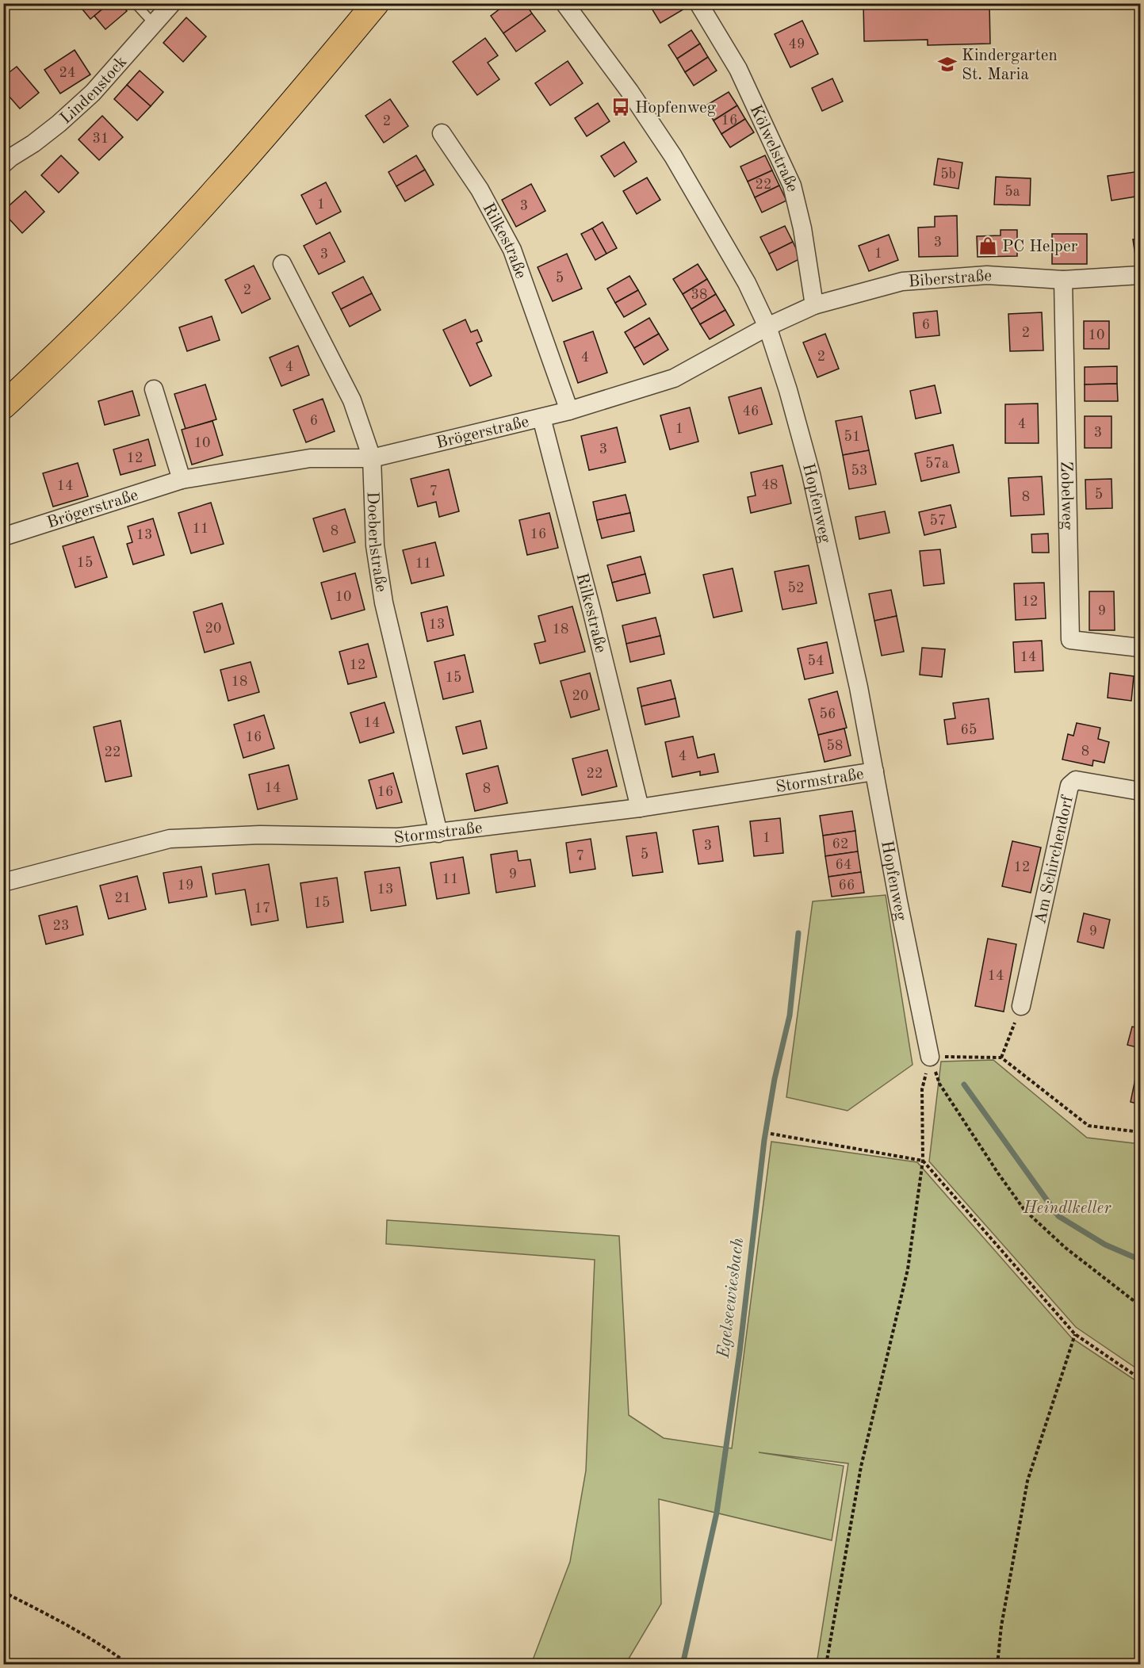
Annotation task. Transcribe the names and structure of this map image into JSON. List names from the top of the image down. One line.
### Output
{"streets":{"street":["Lindenstock","Kölwelstraße","Rilkestraße","Biberstraße","Brögerstraße","Zobelweg","Hopfenweg","Doeberlstraße","Stormstraße","Am Schirchendorf"]},"crossings":[["Kölwelstraße","Biberstraße"],["Rilkestraße","Brögerstraße"],["Rilkestraße","Stormstraße"],["Biberstraße","Brögerstraße"],["Biberstraße","Zobelweg"],["Biberstraße","Hopfenweg"],["Brögerstraße","Hopfenweg"],["Brögerstraße","Doeberlstraße"],["Hopfenweg","Stormstraße"],["Doeberlstraße","Stormstraße"]],"water":["Egelseewiesbach"],"parks":["Heindlkeller"],"places":{"school or university":["Kindergarten St. Maria"],"bus stop":["Hopfenweg"],"shop":["PC Helper"]},"house_numbers":["49","24","16","2","31","5b","22","5a","1","3","3","1","3","5","2","38","6","2","10","2","4","4","46","6","4","1","3","51","10","3","12","57a","53","48","14","7","5","8","57","11","8","16","13","15","11","52","10","12","9","13","20","18","14","54","12","15","18","20","56","14","65","16","58","8","22","4","22","14","8","16","1","62","3","5","7","64","12","9","11","19","66","13","21","15","17","23","9","14"]}
